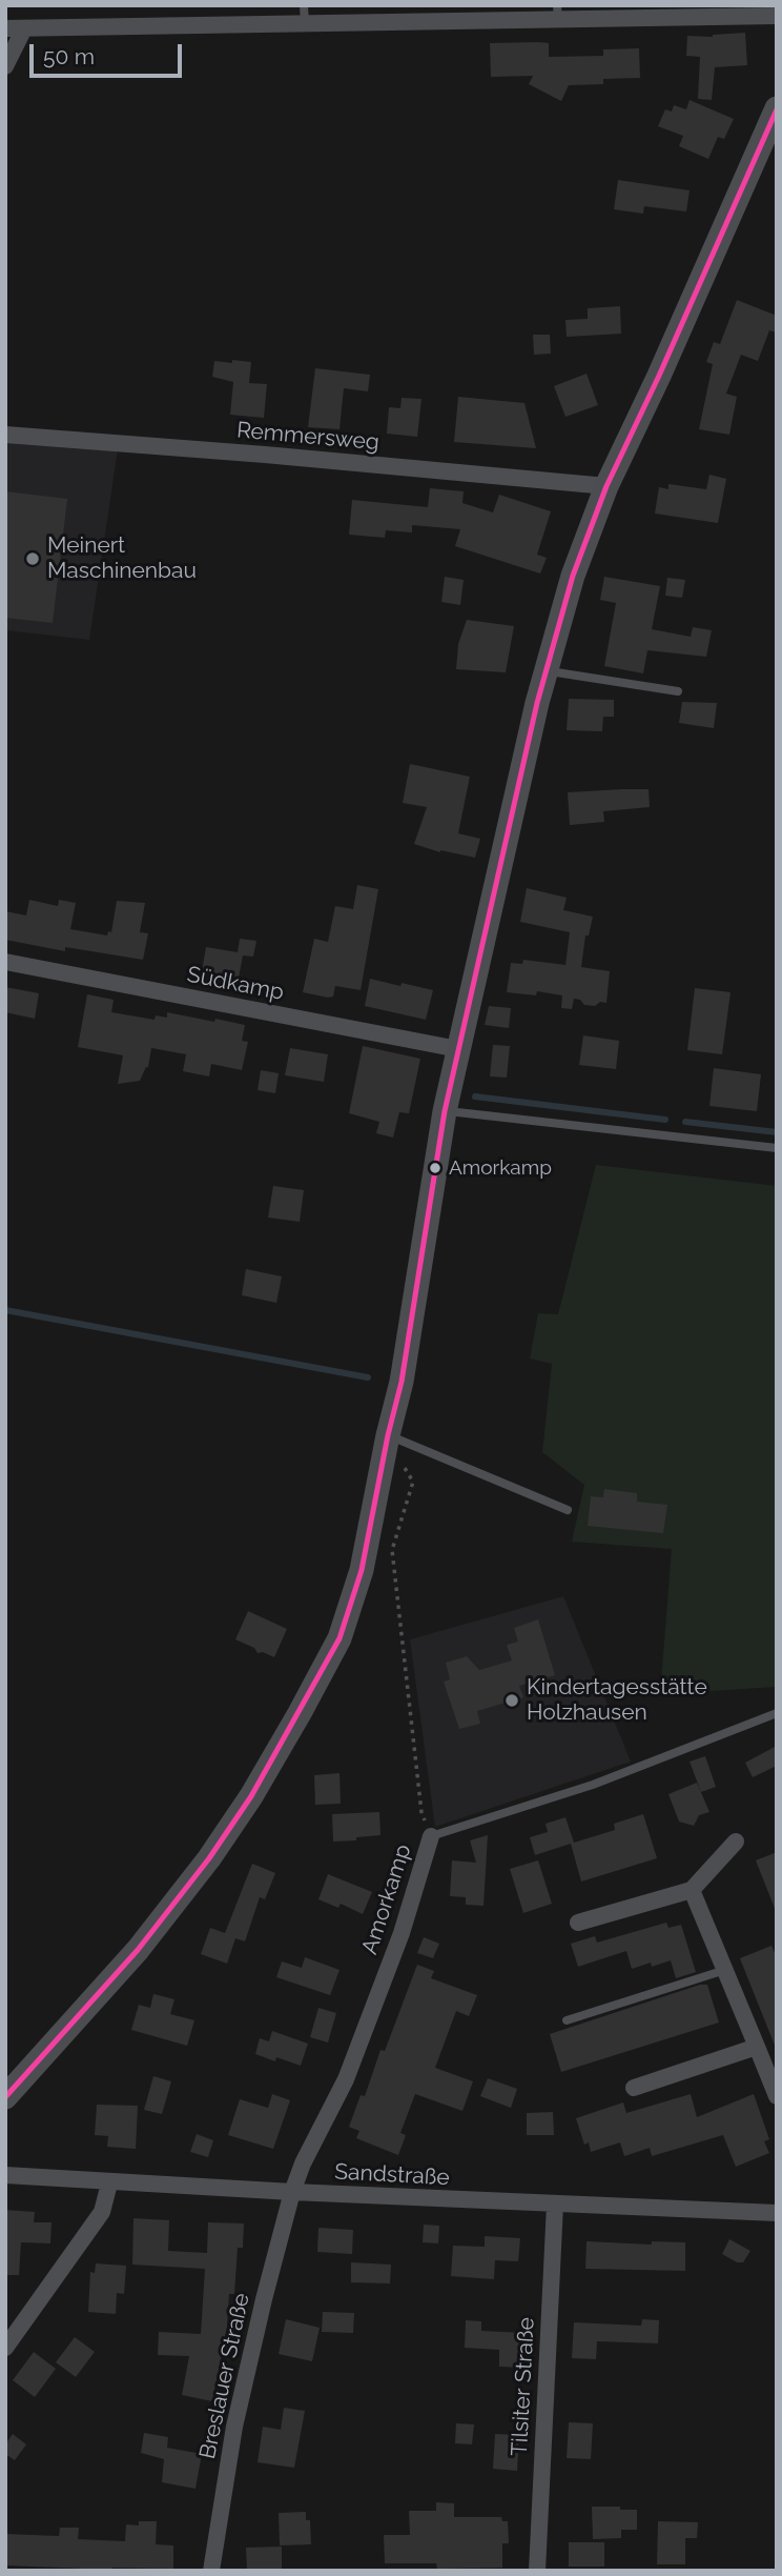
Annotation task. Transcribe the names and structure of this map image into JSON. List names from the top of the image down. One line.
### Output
{"streets":{"street":["Remmersweg","Südkamp","Amorkamp","Sandstraße","Breslauer Straße","Tilsiter Straße"]},"crossings":[["Amorkamp","Sandstraße"],["Amorkamp","Breslauer Straße"],["Sandstraße","Breslauer Straße"],["Sandstraße","Tilsiter Straße"]],"places":["Meinert Maschinenbau","Amorkamp","Kindertagesstätte Holzhausen"],"scale_bar":"50 m"}
